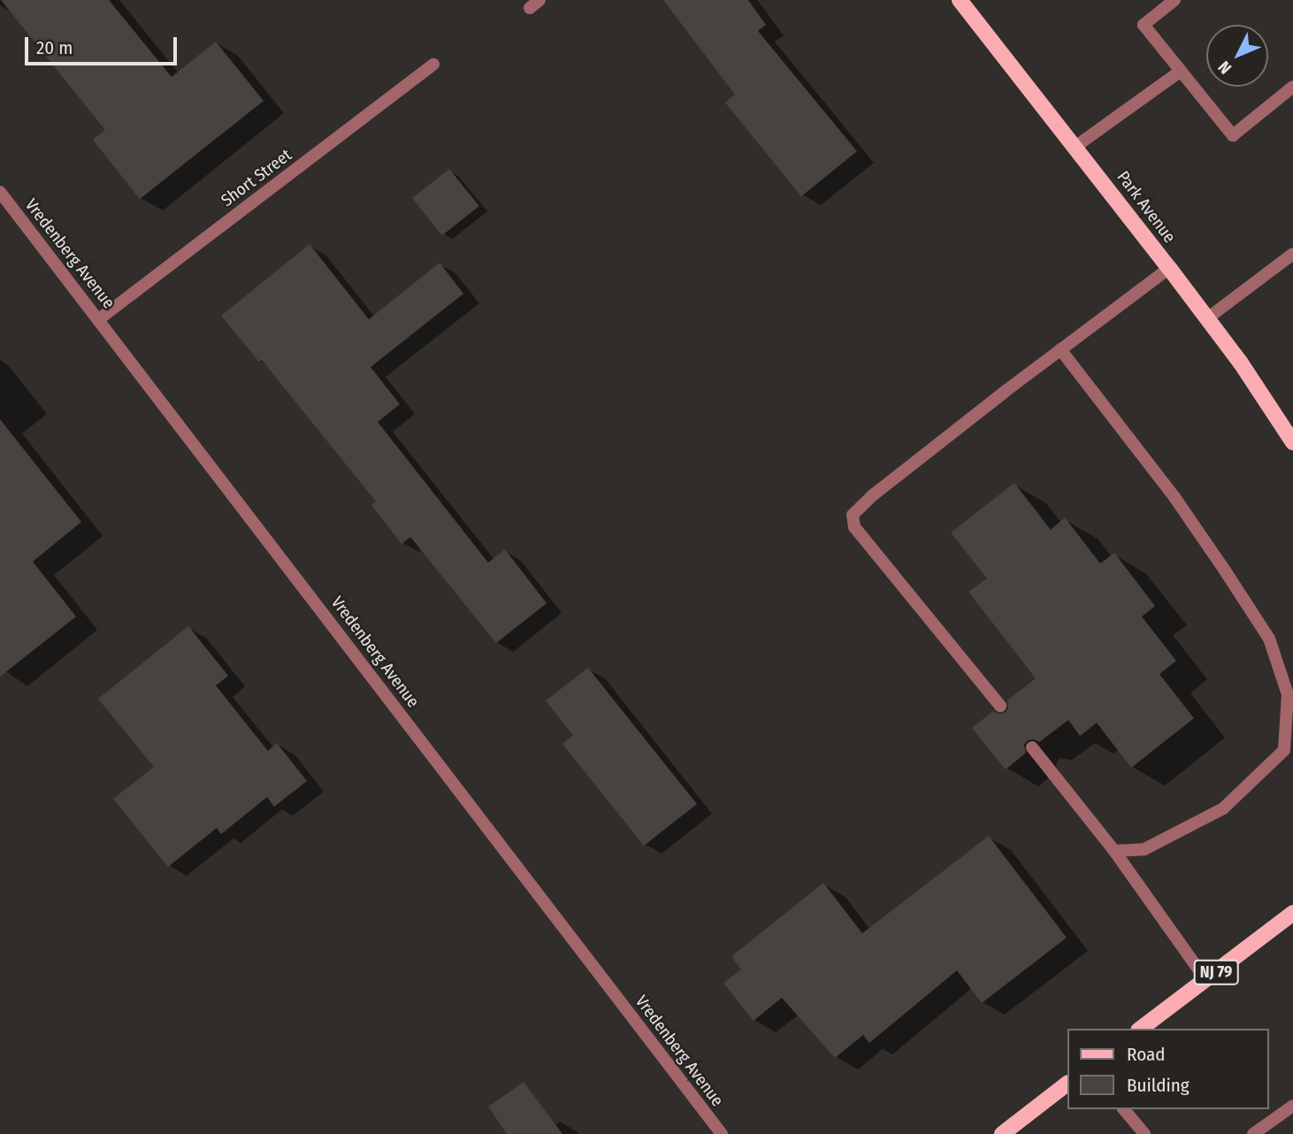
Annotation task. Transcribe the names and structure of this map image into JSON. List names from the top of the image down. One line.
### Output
{"streets":{"main road":["Park Avenue","NJ 79"],"street":["Short Street","Vredenberg Avenue"]},"crossings":[["Short Street","Vredenberg Avenue"]],"legend":["Road","Building"],"scale_bar":"20 m","north":"bottom left"}
